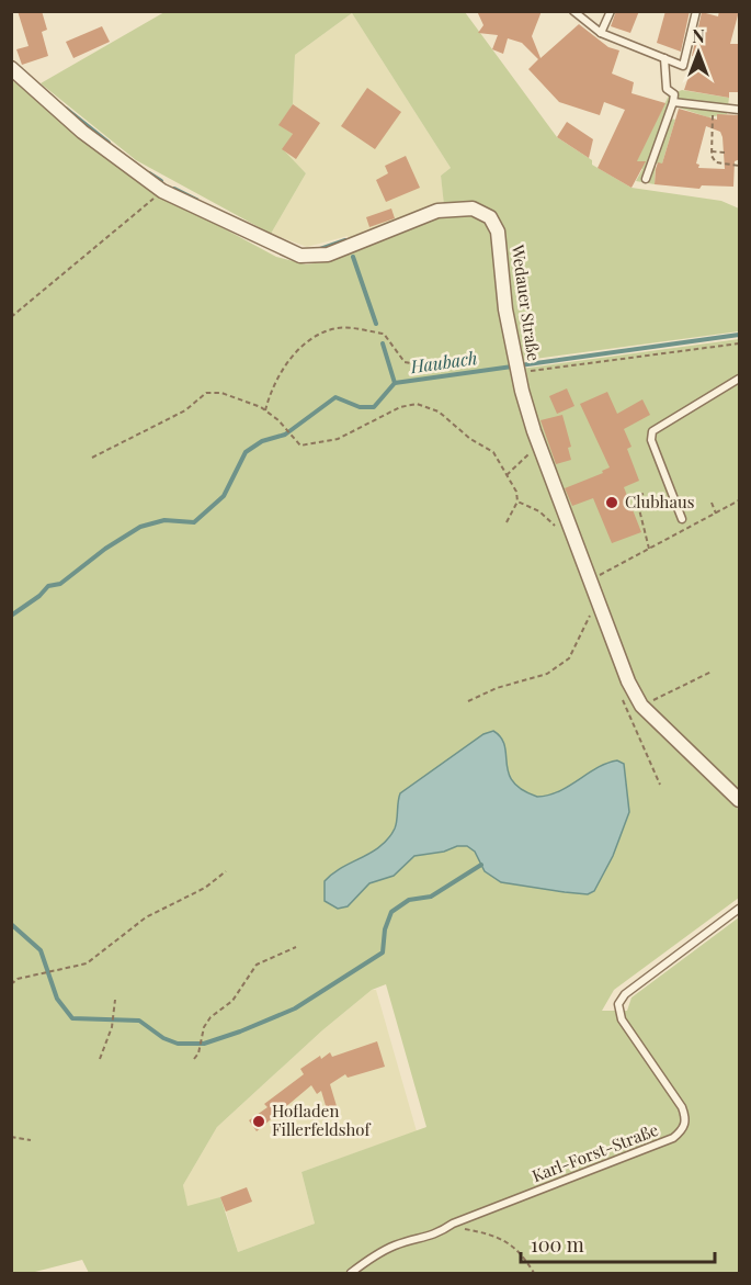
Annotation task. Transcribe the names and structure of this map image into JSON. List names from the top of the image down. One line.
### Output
{"streets":{"street":["Wedauer Straße"],"lane":["Karl-Forst-Straße"]},"water":["Haubach"],"places":["Clubhaus","Hofladen Fillerfeldshof"],"scale_bar":"100 m","north":"top"}
